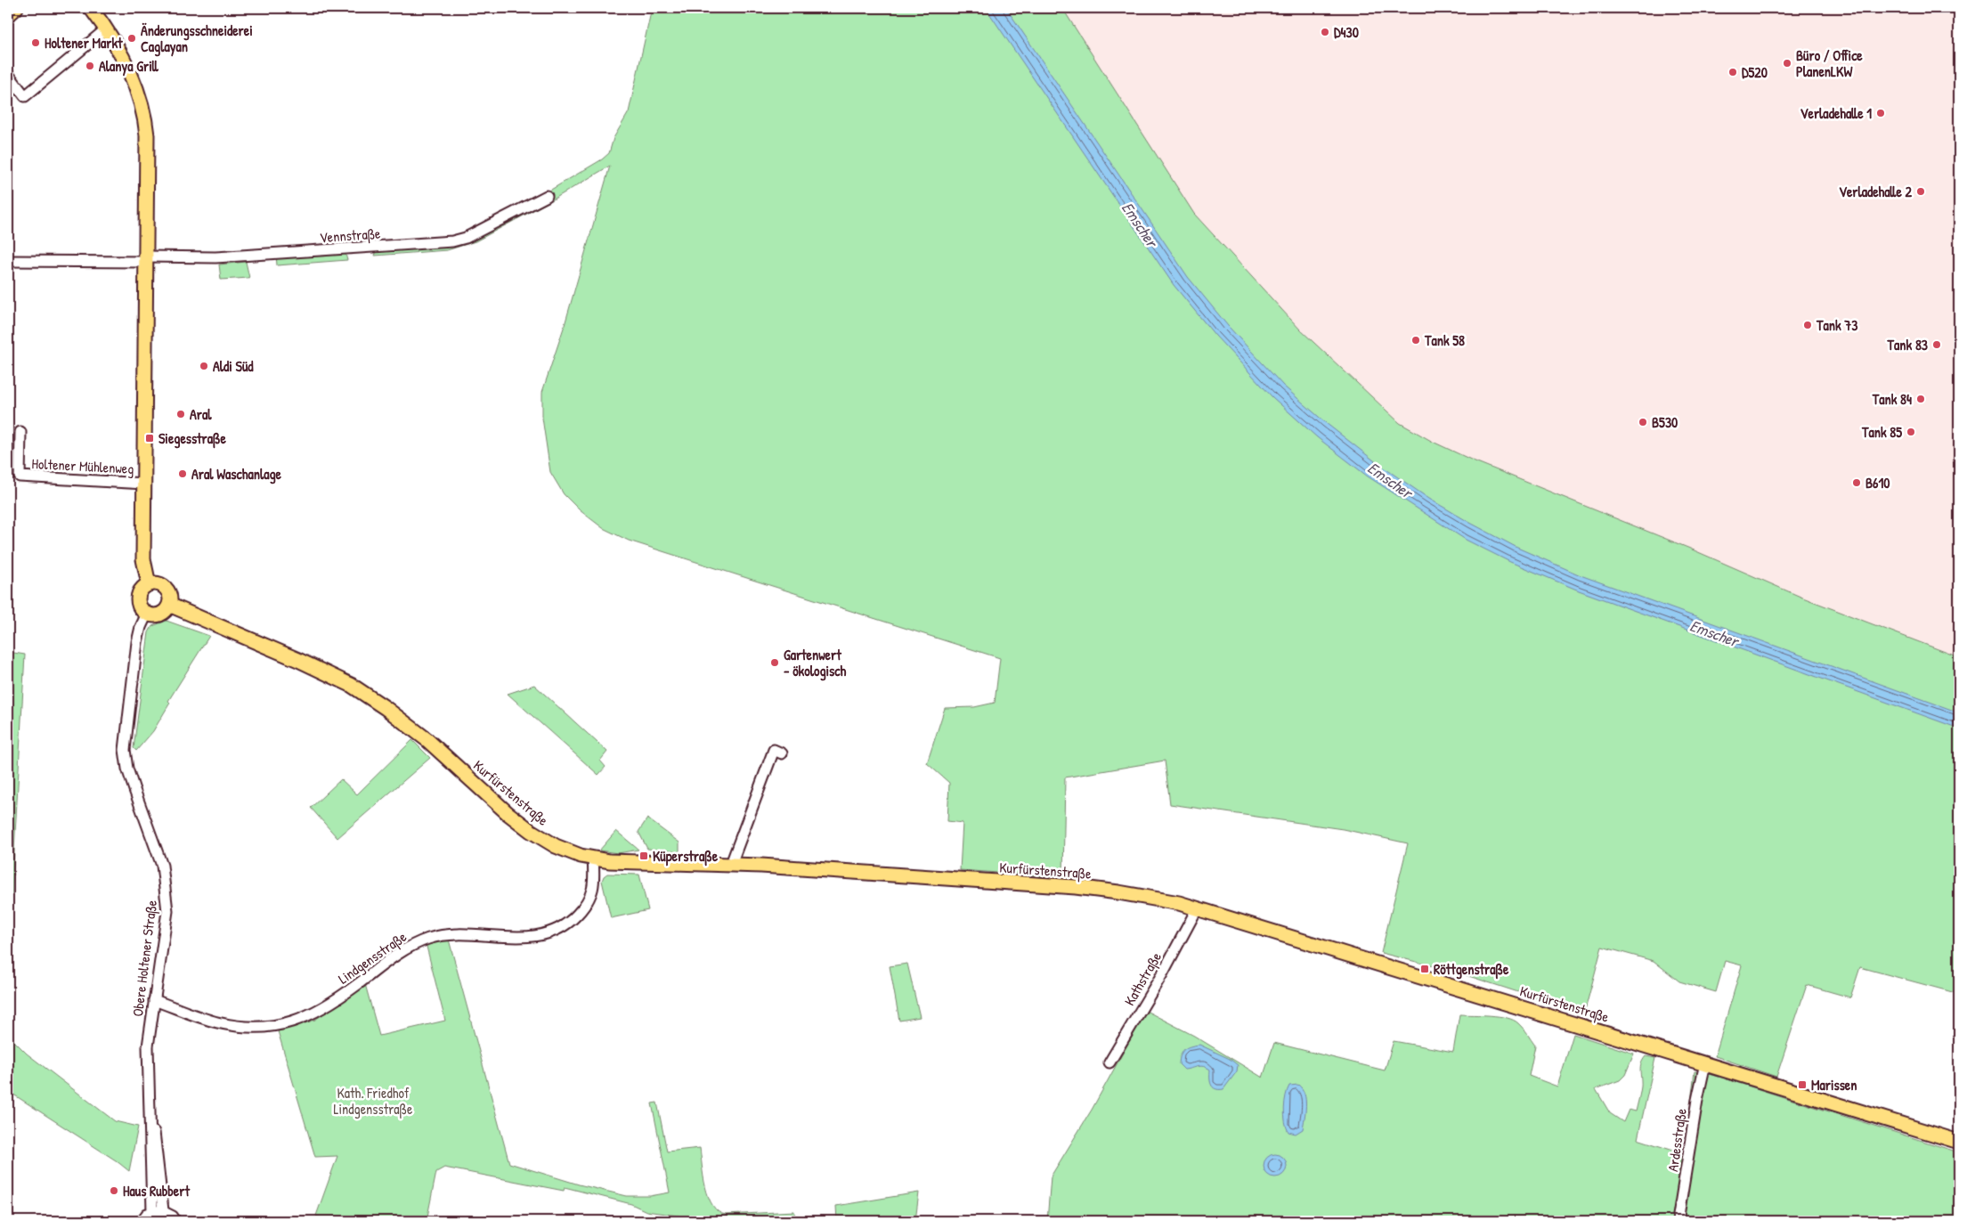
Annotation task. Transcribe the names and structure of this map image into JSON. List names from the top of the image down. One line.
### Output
{"streets":{"main road":["Kurfürstenstraße"],"street":["Vennstraße","Holtener Mühlenweg","Lindgensstraße","Obere Holtener Straße","Kathstraße","Ardesstraße"]},"crossings":[["Kurfürstenstraße","Lindgensstraße"],["Kurfürstenstraße","Obere Holtener Straße"],["Kurfürstenstraße","Kathstraße"],["Kurfürstenstraße","Ardesstraße"],["Lindgensstraße","Obere Holtener Straße"]],"water":["Emscher"],"parks":["Kath. Friedhof Lindgensstraße"],"places":{"other":["D430","Änderungsschneiderei Caglayan","Holtener Markt","Büro / Office PlanenLKW","Alanya Grill","D520","Verladehalle 1","Verladehalle 2","Tank 73","Tank 58","Tank 83","Aldi Süd","Tank 84","Aral","B530","Tank 85","Aral Waschanlage","B610","Gartenwert - ökologisch","Haus Rubbert"],"transit":["Siegesstraße","Küperstraße","Röttgenstraße","Marissen"]}}
